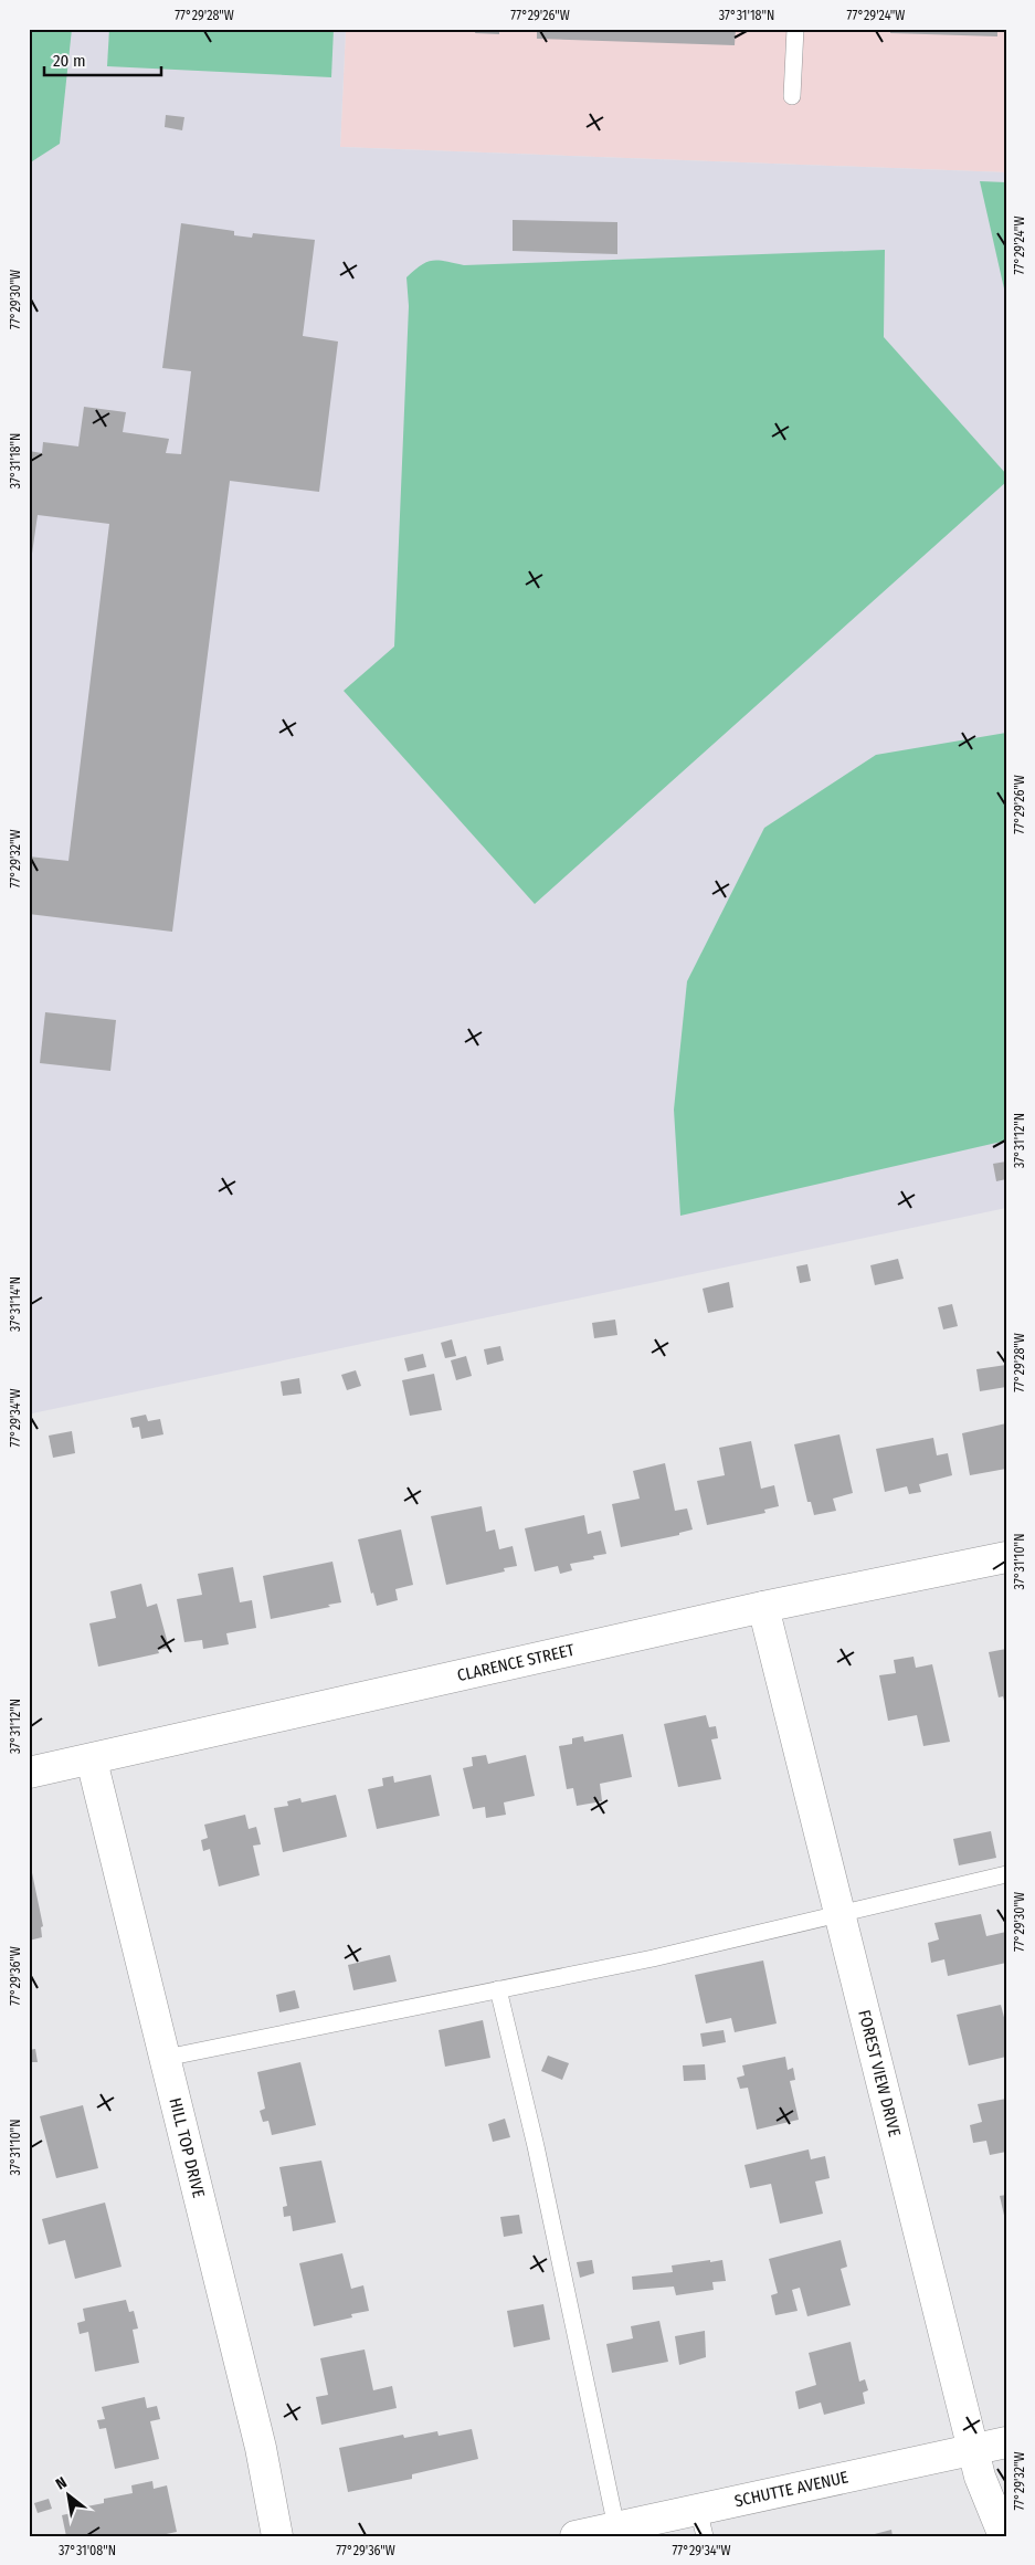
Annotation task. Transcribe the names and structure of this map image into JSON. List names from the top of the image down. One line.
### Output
{"streets":{"street":["CLARENCE STREET","FOREST VIEW DRIVE","HILL TOP DRIVE","SCHUTTE AVENUE"]},"crossings":[["CLARENCE STREET","FOREST VIEW DRIVE"],["CLARENCE STREET","HILL TOP DRIVE"],["FOREST VIEW DRIVE","SCHUTTE AVENUE"]],"scale_bar":"20 m","north":"top left","coordinates":["77°29'28\"W","77°29'26\"W","37°31'18\"N","77°29'24\"W","77°29'30\"W","77°29'32\"W","37°31'12\"N","37°31'14\"N","77°29'34\"W","37°31'10\"N","77°29'36\"W","37°31'08\"N"]}
